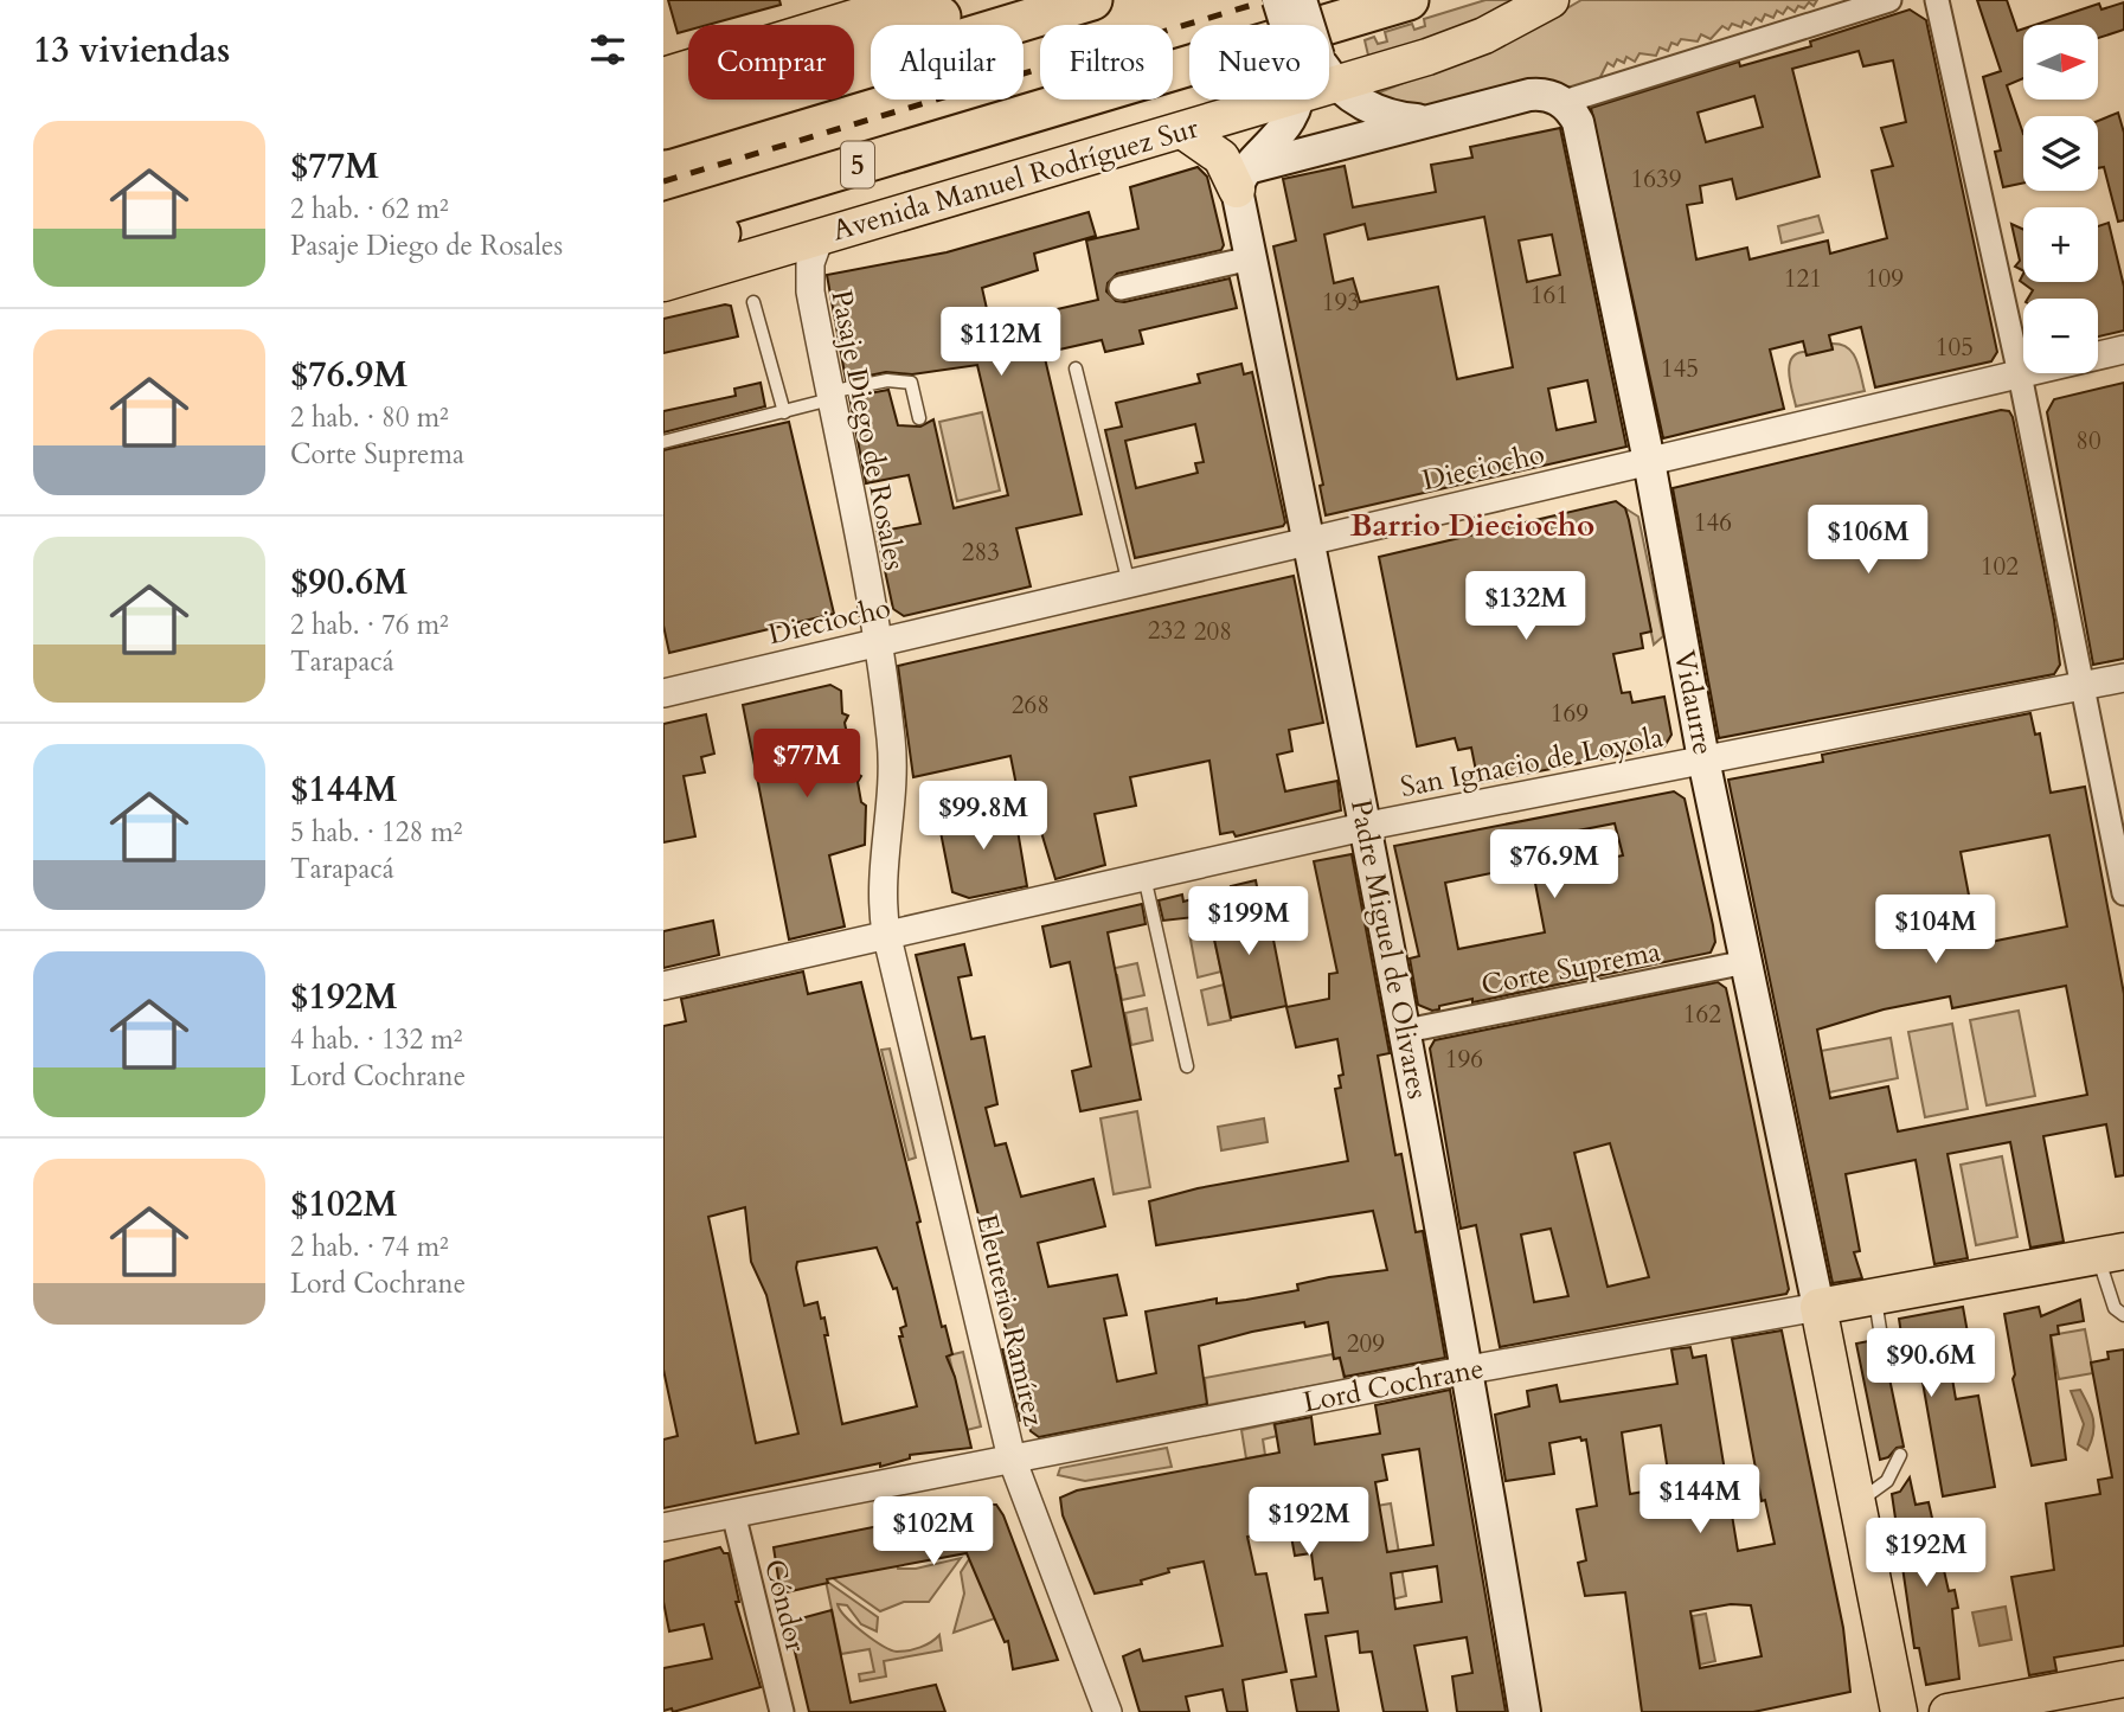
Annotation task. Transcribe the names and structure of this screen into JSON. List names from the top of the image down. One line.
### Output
{"streets":{"highway":["5"],"main road":["Avenida Manuel Rodríguez Sur","Vidaurre","Padre Miguel de Olivares","Lord Cochrane"],"street":["Pasaje Diego de Rosales","Dieciocho","San Ignacio de Loyola","Corte Suprema","Eleuterio Ramírez","Cóndor"]},"crossings":[["Avenida Manuel Rodríguez Sur","Pasaje Diego de Rosales"],["Pasaje Diego de Rosales","Dieciocho"],["Pasaje Diego de Rosales","San Ignacio de Loyola"],["Pasaje Diego de Rosales","Eleuterio Ramírez"],["Dieciocho","Vidaurre"],["Dieciocho","Padre Miguel de Olivares"],["Vidaurre","San Ignacio de Loyola"],["Vidaurre","Corte Suprema"],["Vidaurre","Lord Cochrane"],["San Ignacio de Loyola","Padre Miguel de Olivares"],["San Ignacio de Loyola","Eleuterio Ramírez"],["Padre Miguel de Olivares","Corte Suprema"],["Padre Miguel de Olivares","Lord Cochrane"],["Eleuterio Ramírez","Lord Cochrane"],["Lord Cochrane","Cóndor"]],"districts":["Barrio Dieciocho"],"house_numbers":["1639","121","109","161","193","105","145","80","146","283","102","232","208","268","169","162","196","209"],"north":"right","page":{"heading":"13 viviendas","map_buttons":["+","−"],"chip":["Comprar","Alquilar","Filtros","Nuevo"],"list":[{"name":"$77M","note":"2 hab. · 62 m² · Pasaje Diego de Rosales"},{"name":"$76.9M","note":"2 hab. · 80 m² · Corte Suprema"},{"name":"$90.6M","note":"2 hab. · 76 m² · Tarapacá"},{"name":"$144M","note":"5 hab. · 128 m² · Tarapacá"},{"name":"$192M","note":"4 hab. · 132 m² · Lord Cochrane"},{"name":"$102M","note":"2 hab. · 74 m² · Lord Cochrane"}],"price":["$112M","$106M","$132M","$77M","$99.8M","$76.9M","$199M","$104M","$90.6M","$144M","$192M","$102M","$192M"]}}
